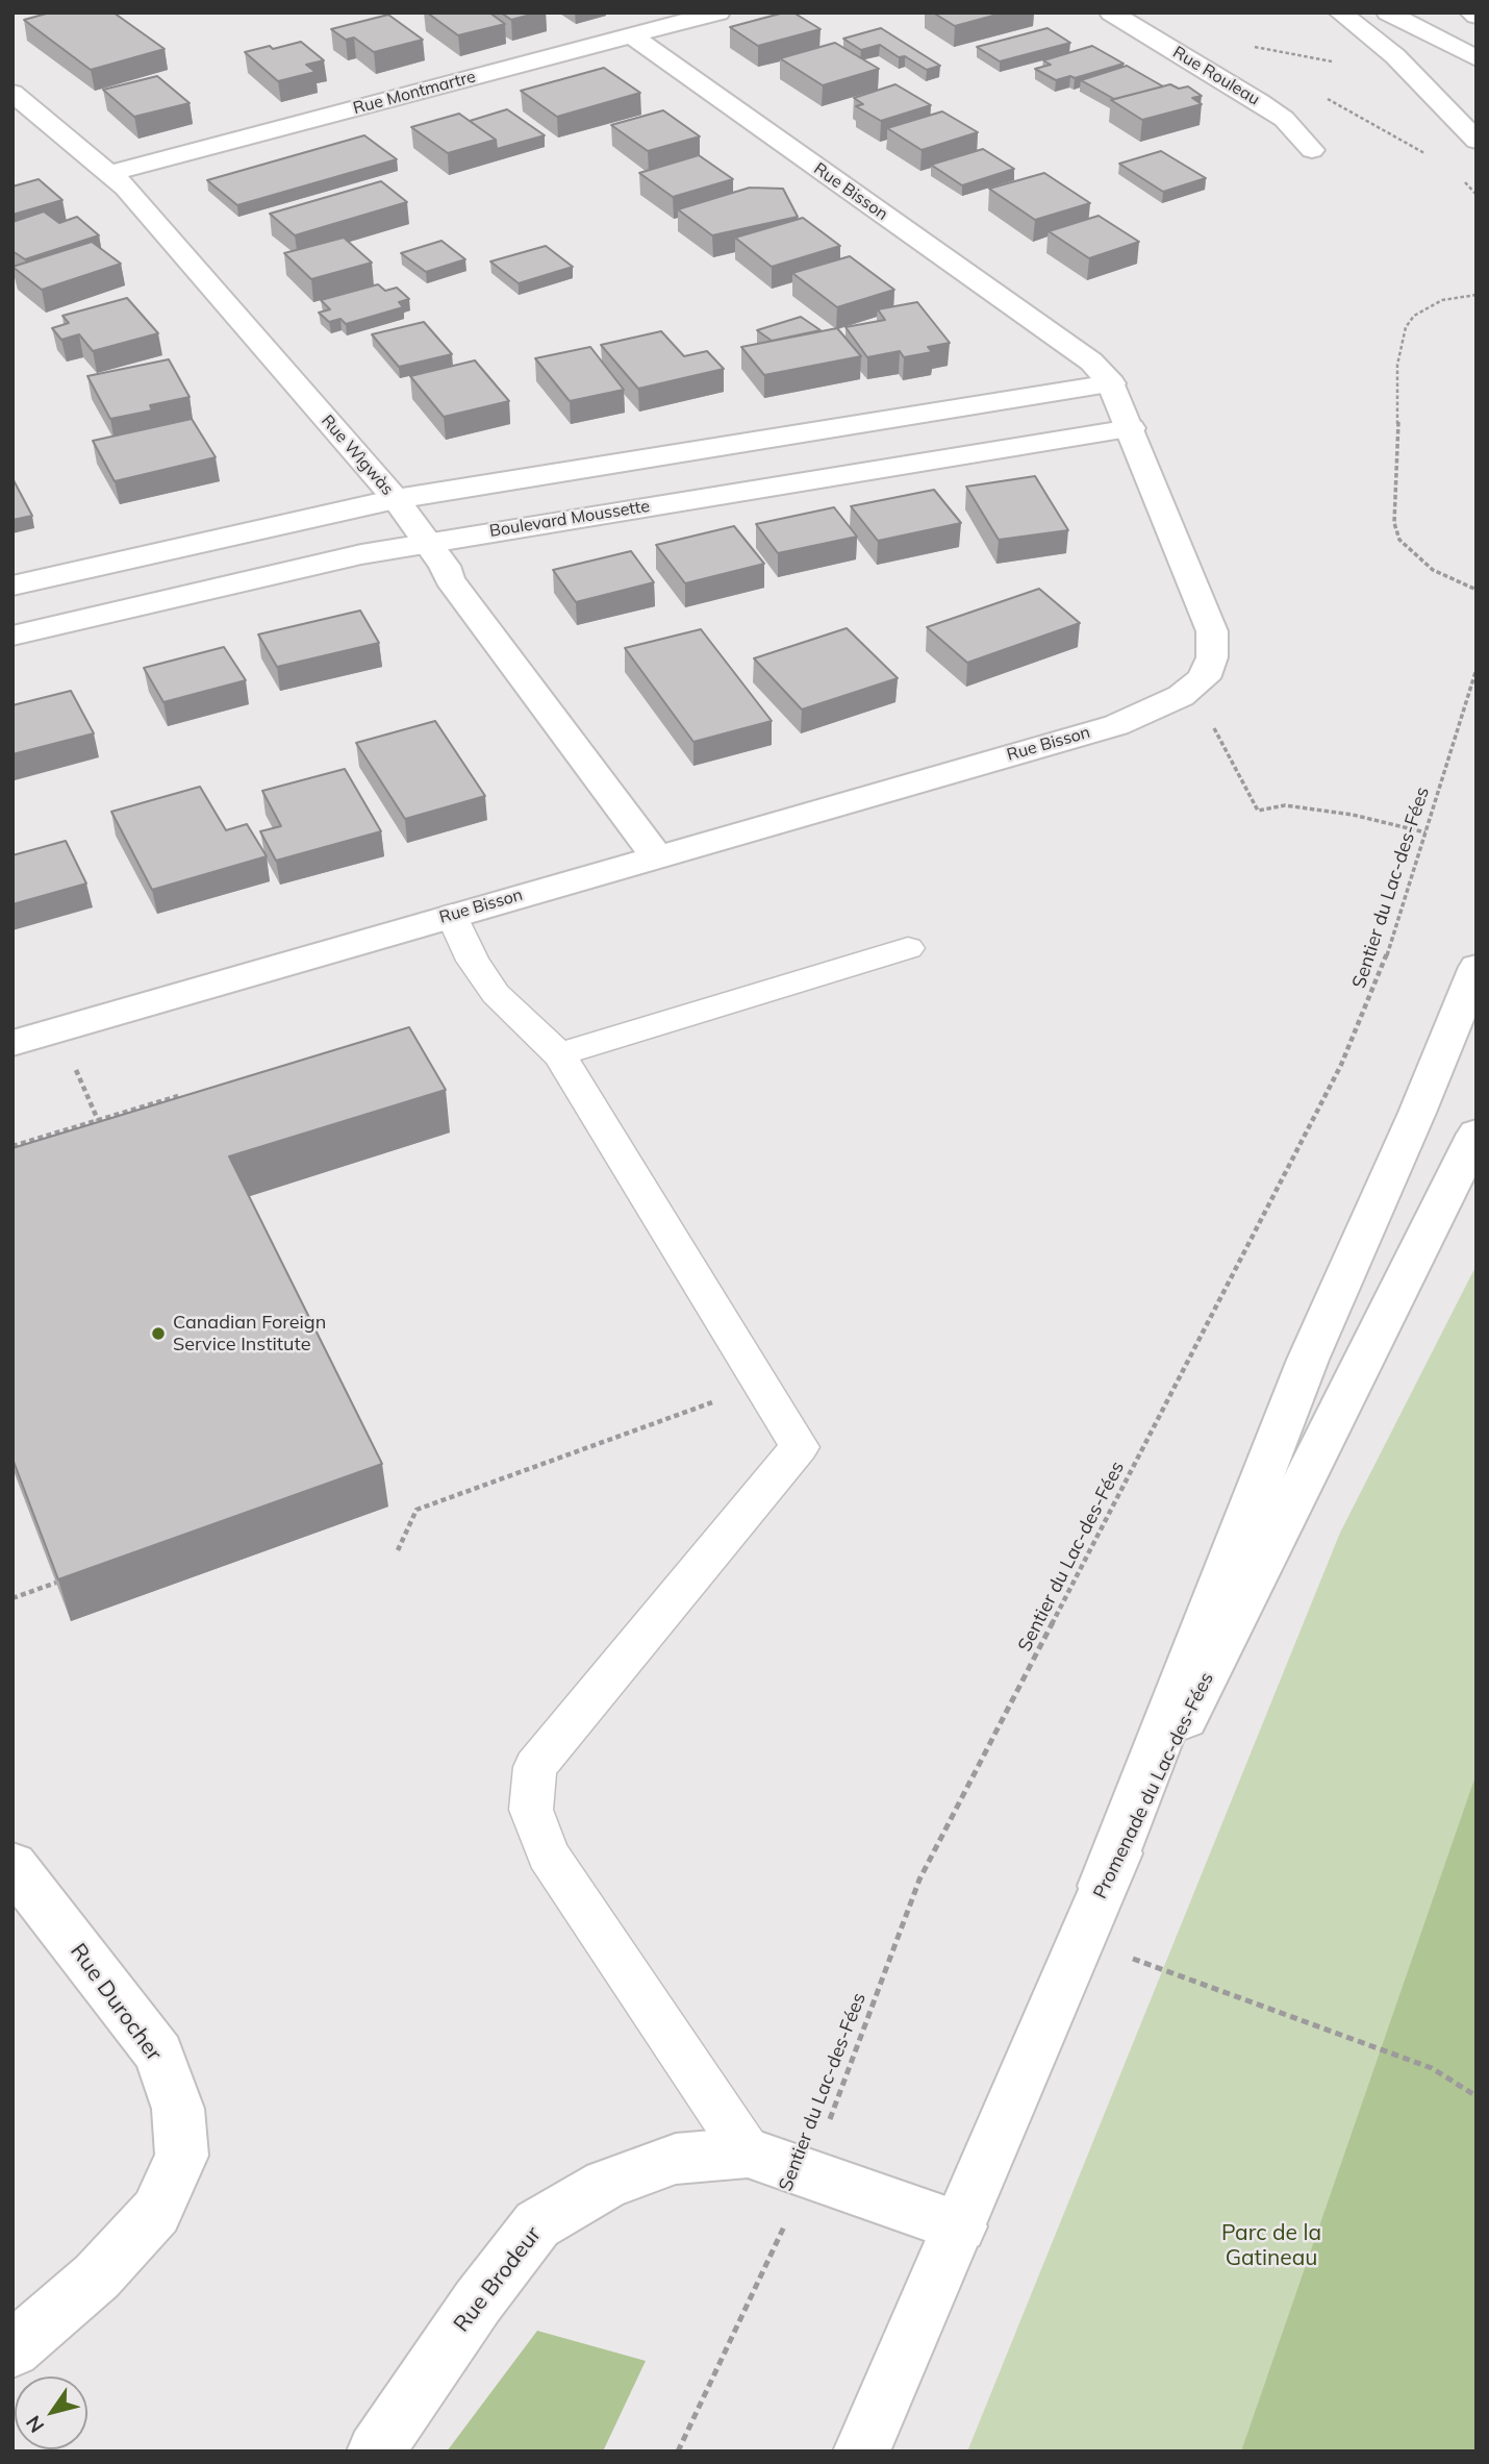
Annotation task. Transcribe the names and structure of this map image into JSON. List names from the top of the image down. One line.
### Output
{"streets":{"main road":["Rue Rouleau","Rue Montmartre","Rue Bisson","Rue Wìgwàs","Boulevard Moussette","Promenade du Lac-des-Fées","Rue Durocher","Rue Brodeur"],"path":["Sentier du Lac-des-Fées"]},"crossings":[["Rue Montmartre","Rue Bisson"],["Rue Montmartre","Rue Wìgwàs"],["Rue Bisson","Rue Wìgwàs"],["Rue Bisson","Boulevard Moussette"],["Rue Wìgwàs","Boulevard Moussette"],["Sentier du Lac-des-Fées","Rue Brodeur"],["Promenade du Lac-des-Fées","Rue Brodeur"]],"parks":["Parc de la Gatineau"],"places":["Canadian Foreign Service Institute"],"north":"bottom left"}
